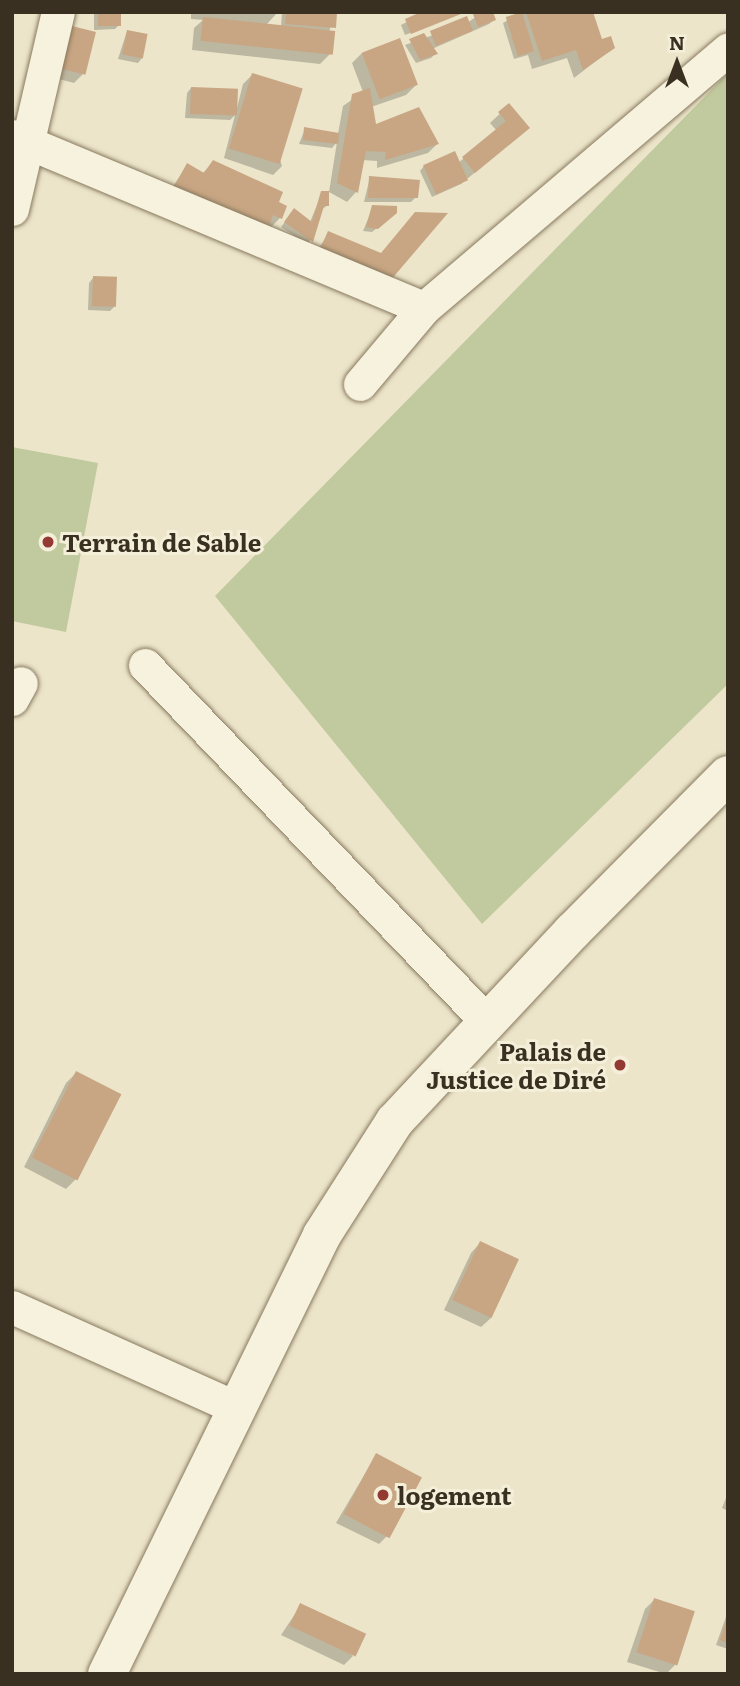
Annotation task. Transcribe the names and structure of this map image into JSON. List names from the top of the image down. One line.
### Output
{"places":["Terrain de Sable","Palais de Justice de Diré","logement"],"north":"top"}
